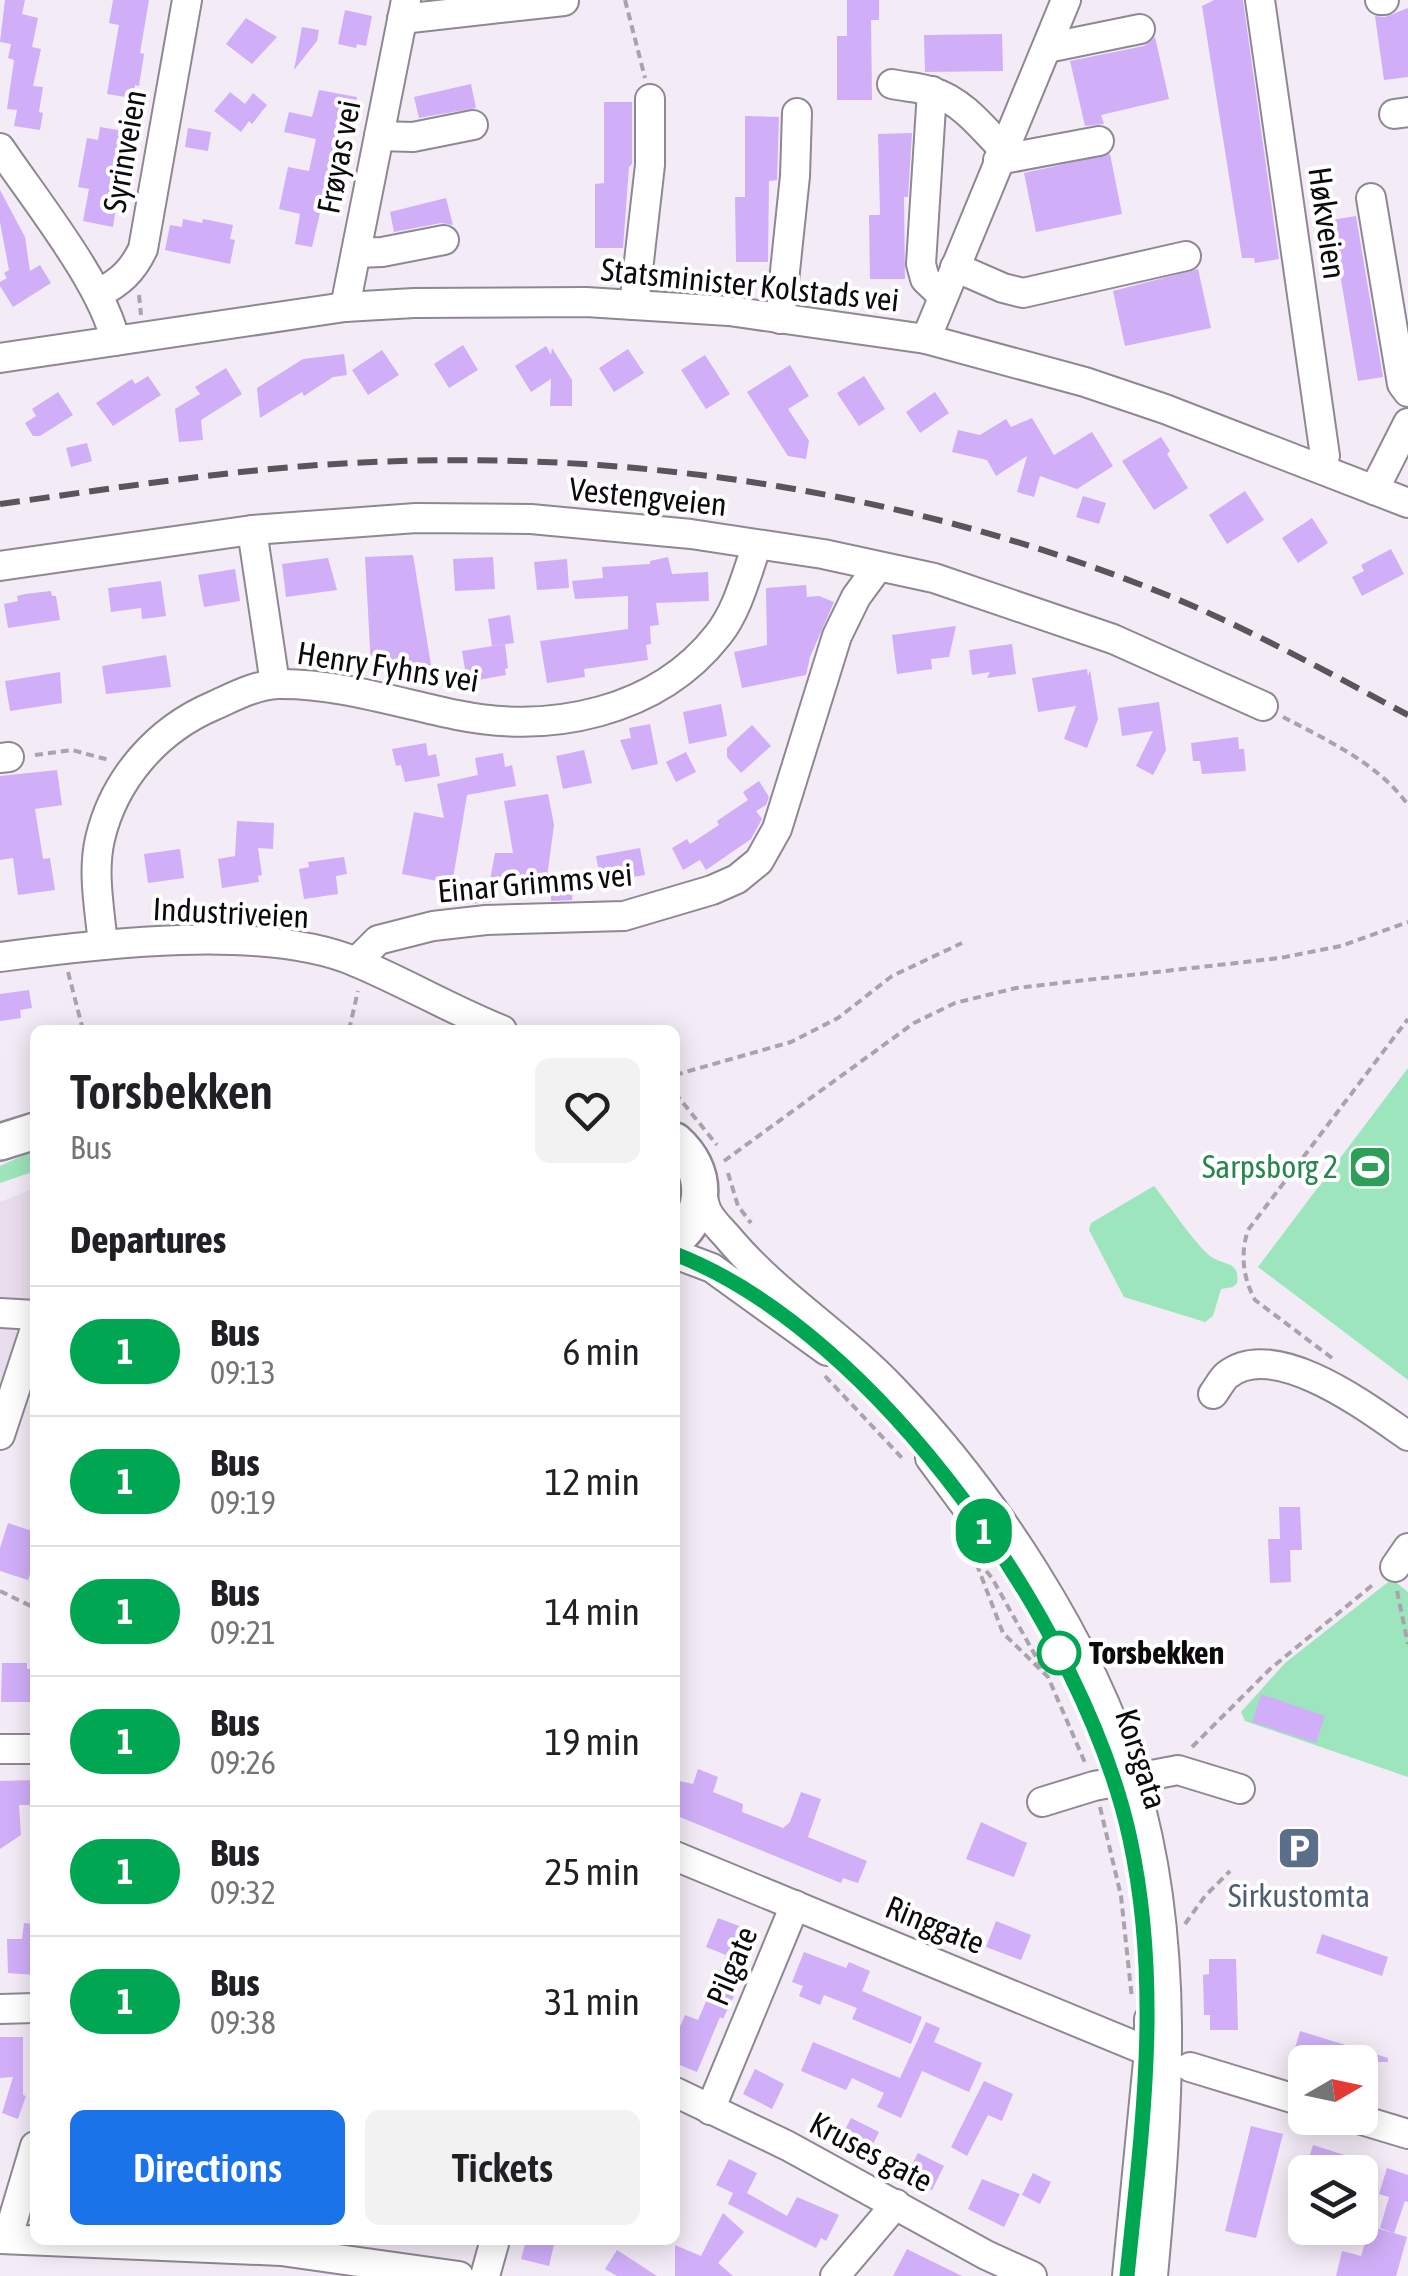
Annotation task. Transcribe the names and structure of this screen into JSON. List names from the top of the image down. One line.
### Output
{"streets":{"street":["Syrinveien","Frøyas vei","Høkveien","Statsminister Kolstads vei","Vestengveien","Henry Fyhns vei","Einar Grimms vei","Industriveien","Korsgata","Ringgate","Pilgate","Kruses gate"]},"crossings":[["Frøyas vei","Statsminister Kolstads vei"],["Vestengveien","Henry Fyhns vei"],["Vestengveien","Einar Grimms vei"],["Henry Fyhns vei","Industriveien"],["Einar Grimms vei","Industriveien"],["Ringgate","Pilgate"],["Pilgate","Kruses gate"]],"places":{"sports":["Sarpsborg 2"],"other":["Torsbekken"],"parking":["Sirkustomta"]},"lines":["bus line 1"],"north":"right","page":{"on_map":"1","heading":[["Torsbekken","Bus"],"Departures"],"list":[{"mark":"1","name":"Bus","note":"09:13","value":"6 min"},{"mark":"1","name":"Bus","note":"09:19","value":"12 min"},{"mark":"1","name":"Bus","note":"09:21","value":"14 min"},{"mark":"1","name":"Bus","note":"09:26","value":"19 min"},{"mark":"1","name":"Bus","note":"09:32","value":"25 min"},{"mark":"1","name":"Bus","note":"09:38","value":"31 min"}],"buttons":["Directions","Tickets"]}}
